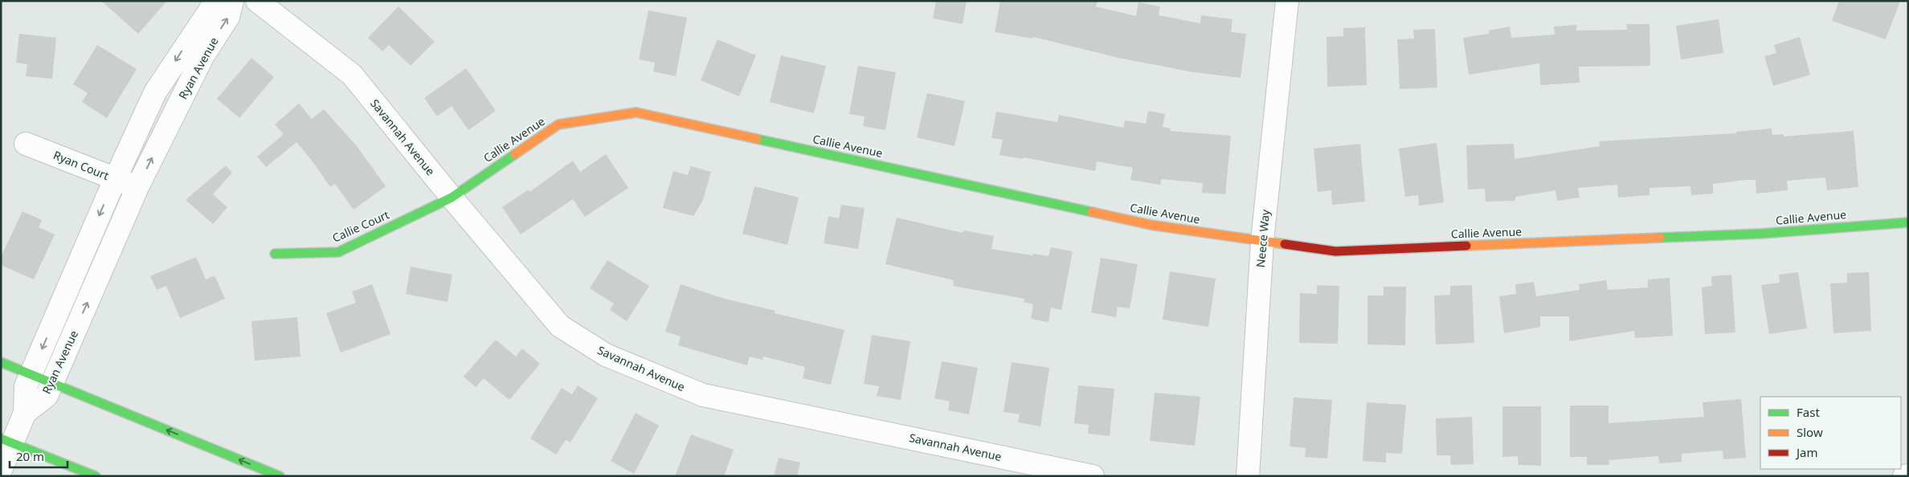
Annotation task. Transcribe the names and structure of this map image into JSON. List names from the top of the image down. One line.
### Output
{"streets":{"main road":["Callie Avenue","Callie Court"],"street":["Ryan Avenue","Savannah Avenue","Ryan Court","Neece Way"]},"crossings":[["Ryan Avenue","Ryan Court"],["Savannah Avenue","Callie Avenue"],["Savannah Avenue","Callie Court"],["Callie Avenue","Callie Court"],["Callie Avenue","Neece Way"]],"legend":["Fast","Slow","Jam"],"scale_bar":"20 m"}
